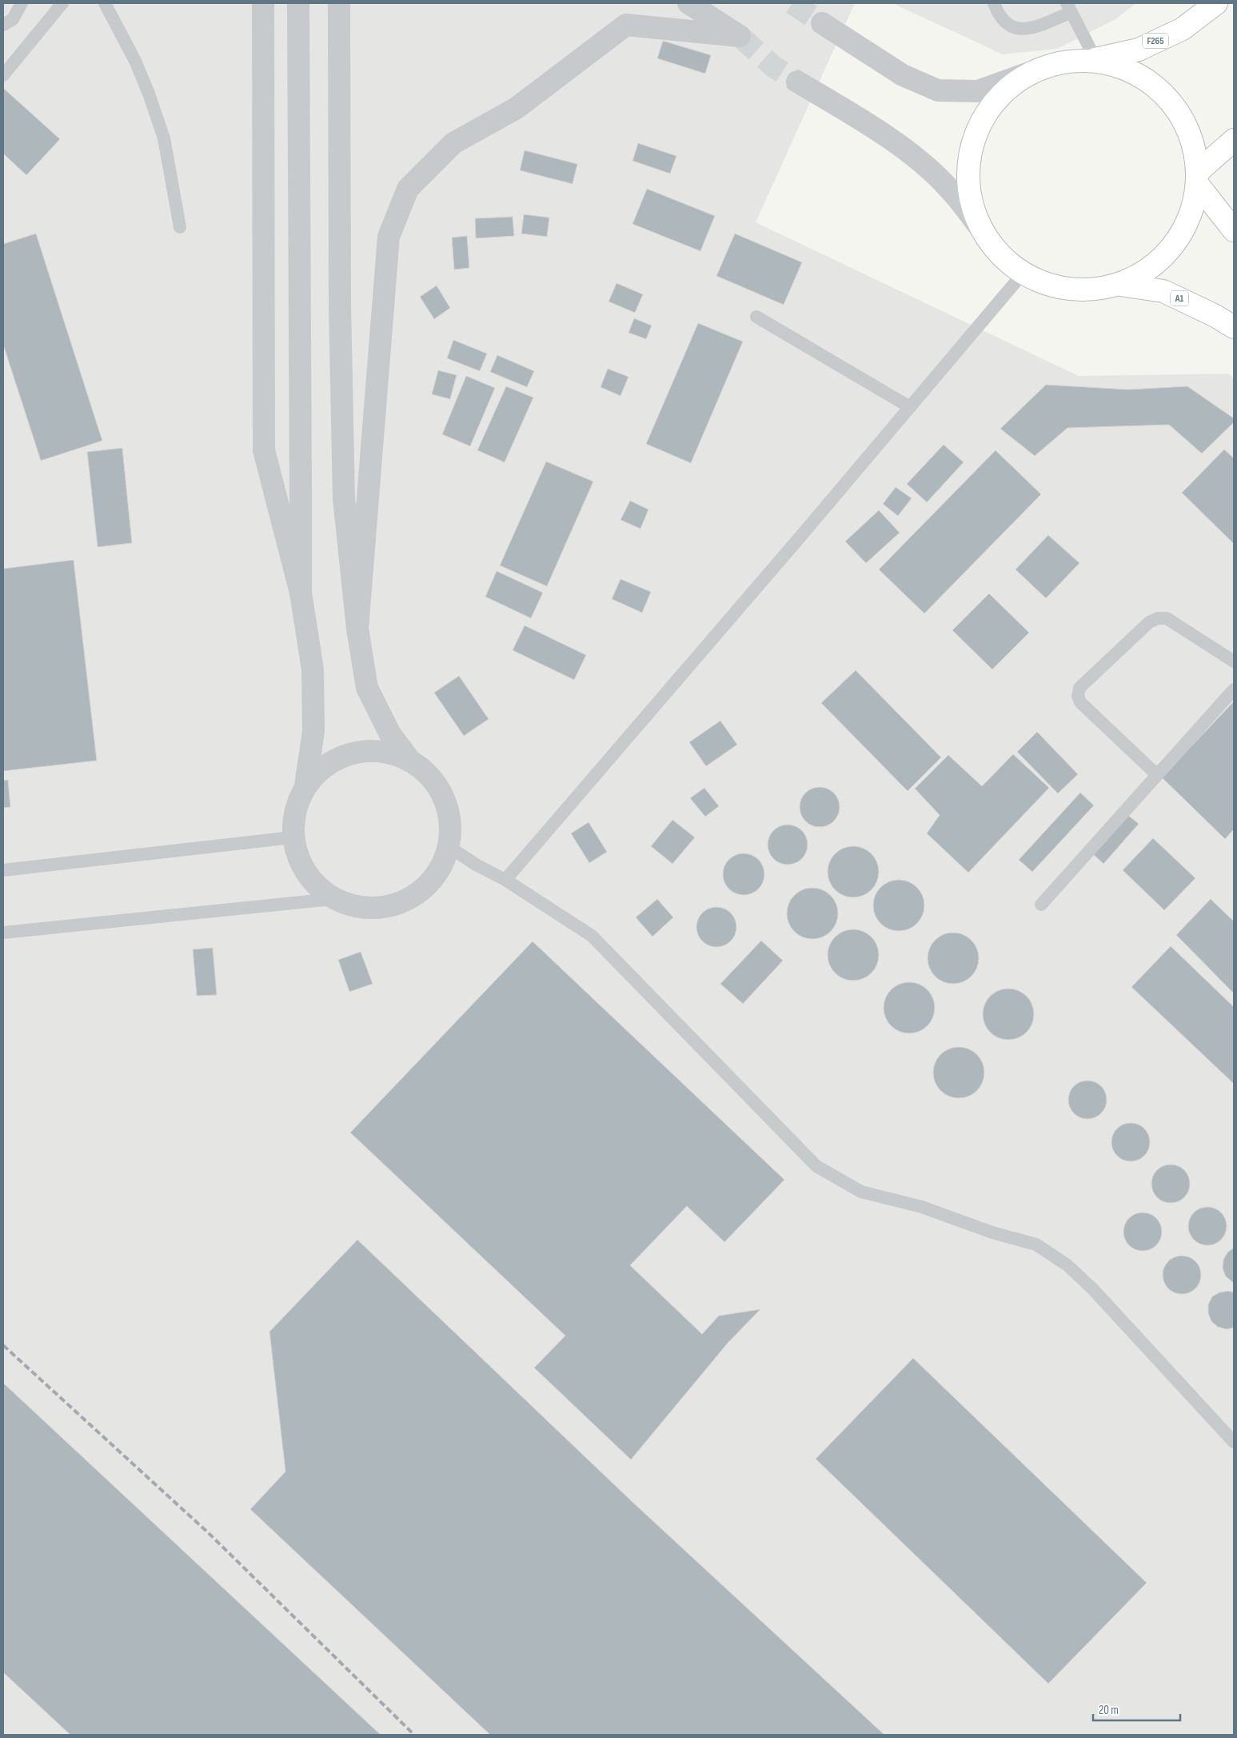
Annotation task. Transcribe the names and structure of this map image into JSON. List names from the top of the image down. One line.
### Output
{"streets":{"main road":["F265","A1"]},"scale_bar":"20 m"}
